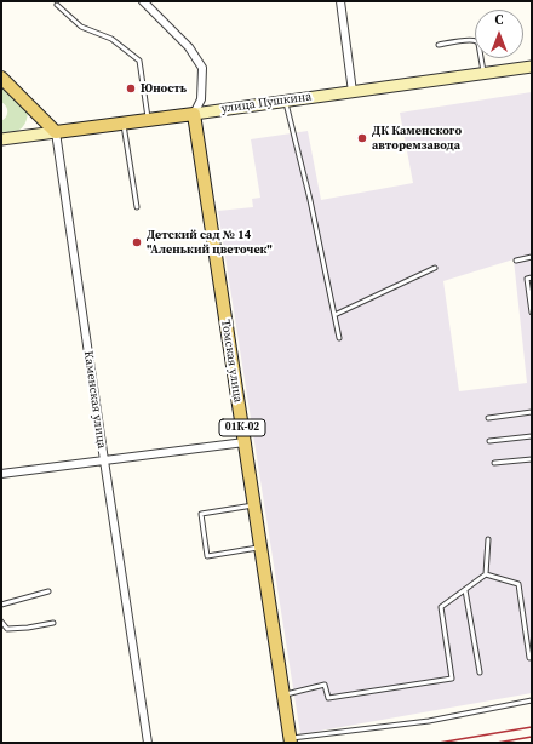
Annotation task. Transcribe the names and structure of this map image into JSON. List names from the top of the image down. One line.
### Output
{"streets":{"main road":["улица Пушкина","Томская улица","01К-02"],"street":["Каменская улица"]},"crossings":[["улица Пушкина","Томская улица"],["улица Пушкина","Каменская улица"]],"places":["Юность","ДК Каменского авторемзавода","Детский сад № 14 \"Аленький цветочек\""],"north":"top"}
